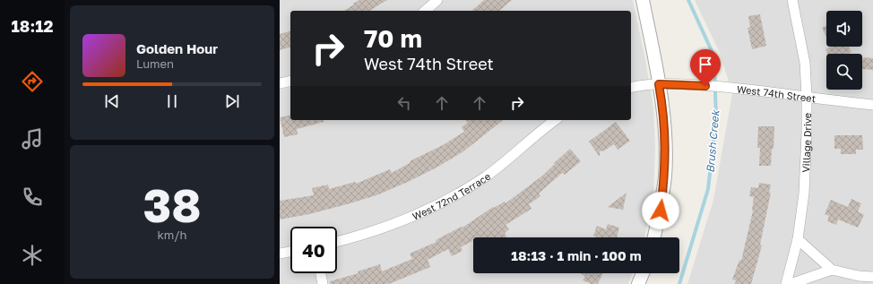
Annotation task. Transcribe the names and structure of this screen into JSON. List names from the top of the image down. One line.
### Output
{"streets":{"street":["West 74th Street","Village Drive","West 72nd Terrace"]},"crossings":[["West 74th Street","Village Drive"]],"water":["Brush Creek"],"page":{"tabs":"18:12","turn":["70 m","West 74th Street"],"song":["Golden Hour","Lumen"],"tile":["38","km/h"],"limit":"40","trip":"18:13 · 1 min · 100 m"}}
